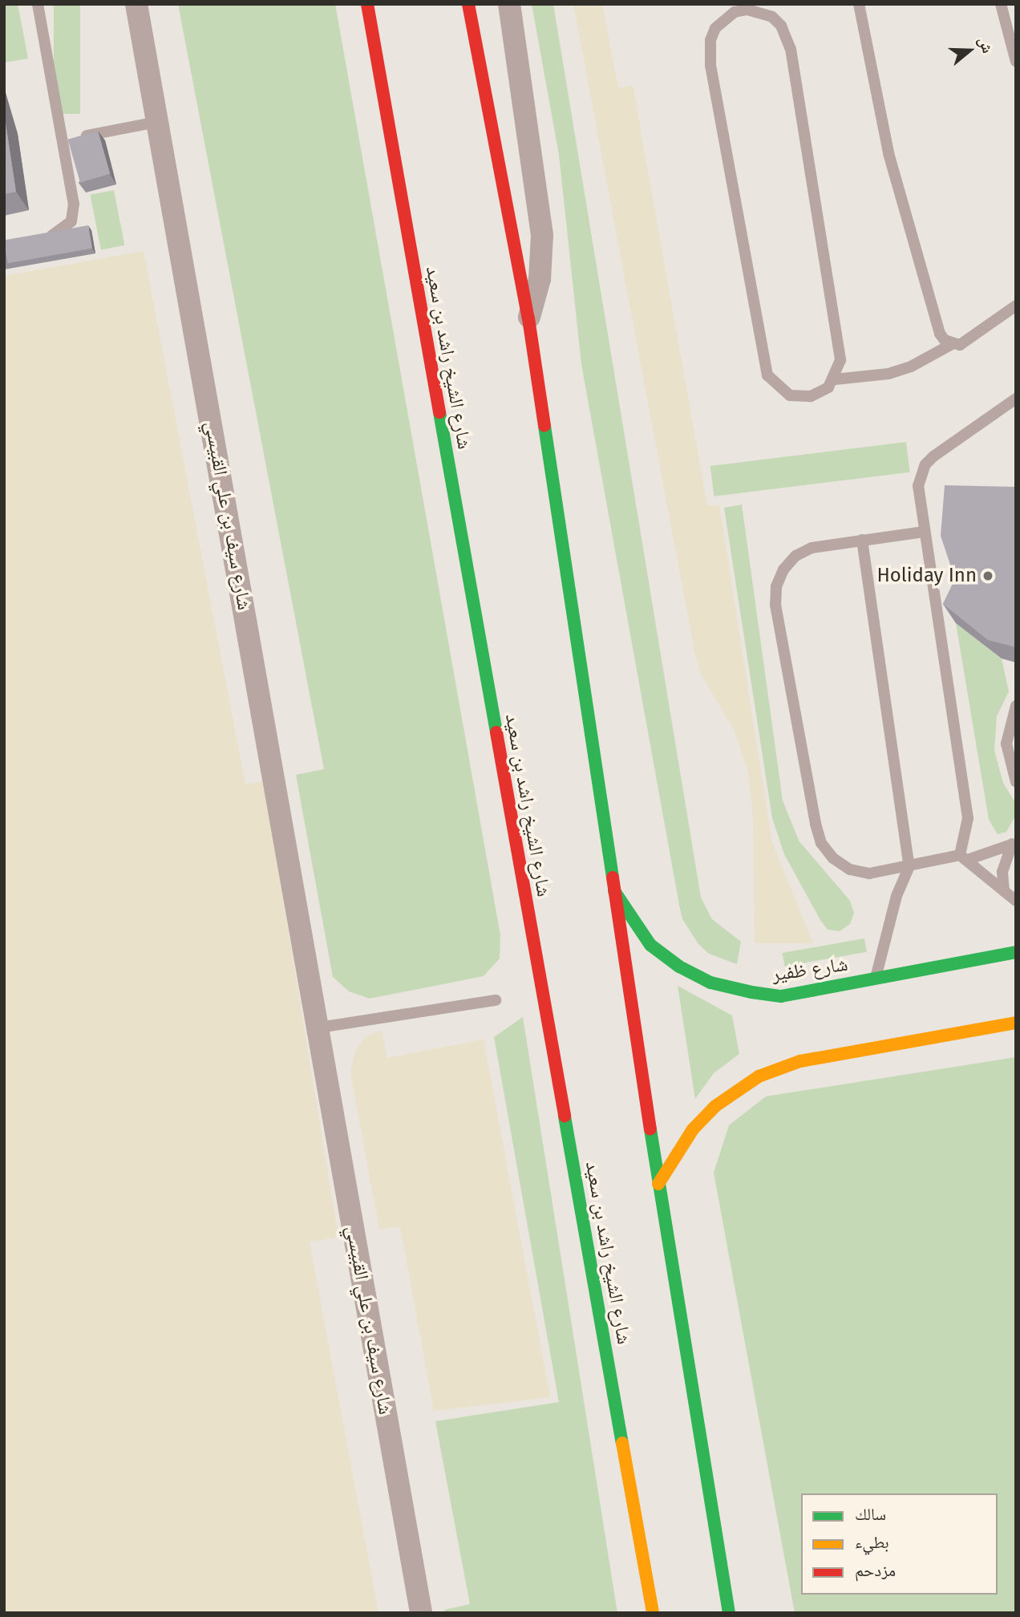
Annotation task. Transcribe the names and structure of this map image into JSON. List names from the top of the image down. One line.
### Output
{"streets":{"main road":["شارع الشيخ راشد بن سعيد","شارع ظفير"],"street":["شارع سيف بن علي القبيسي"]},"places":["Holiday Inn"],"legend":["سالك","بطيء","مزدحم"],"north":"right"}
